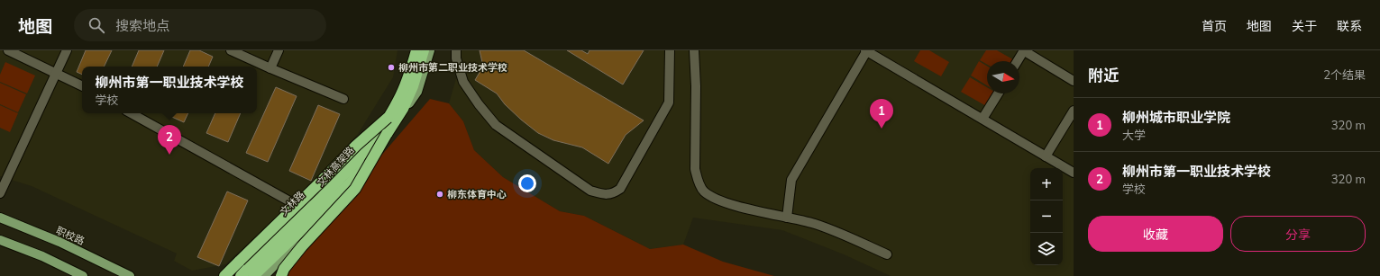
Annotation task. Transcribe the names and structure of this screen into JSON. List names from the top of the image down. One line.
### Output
{"streets":{"highway":["文林高架路"],"main road":["文林路","职校路"]},"crossings":[["文林高架路","文林路"]],"places":["柳州市第二职业技术学校","柳东体育中心"],"north":"right","page":{"header":"地图","search":"搜索地点","nav":["首页","地图","关于","联系"],"heading":["附近","2个结果"],"popup":["柳州市第一职业技术学校","学校"],"list":[{"mark":"1","name":"柳州城市职业学院","note":"大学","value":"320 m"},{"mark":"2","name":"柳州市第一职业技术学校","note":"学校","value":"320 m"}],"pins":["1","2"],"map_buttons":["+","−"],"buttons":["收藏","分享"]}}
